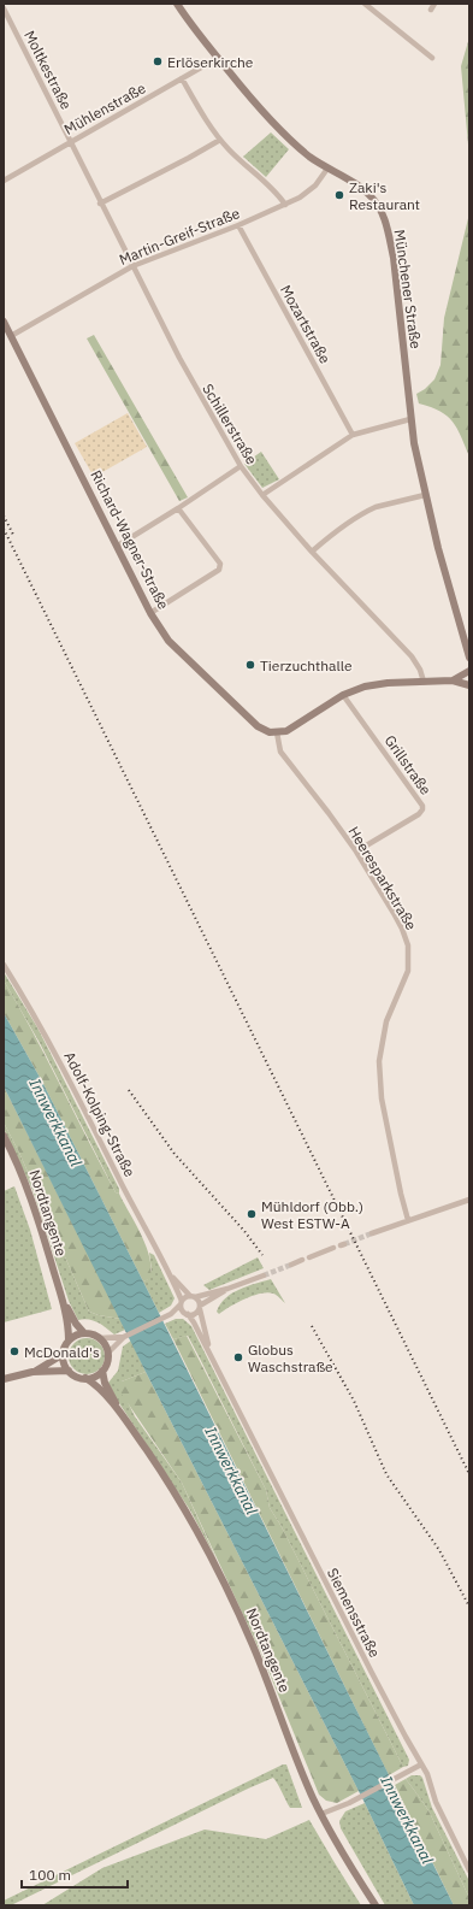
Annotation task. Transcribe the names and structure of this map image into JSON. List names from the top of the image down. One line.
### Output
{"streets":{"street":["Moltkestraße","Mühlenstraße","Martin-Greif-Straße","Münchener Straße","Mozartstraße","Schillerstraße","Richard-Wagner-Straße","Grillstraße","Heeresparkstraße","Adolf-Kolping-Straße","Nordtangente","Siemensstraße"]},"crossings":[["Moltkestraße","Mühlenstraße"],["Moltkestraße","Schillerstraße"],["Mühlenstraße","Münchener Straße"],["Mühlenstraße","Schillerstraße"],["Martin-Greif-Straße","Münchener Straße"],["Martin-Greif-Straße","Mozartstraße"],["Martin-Greif-Straße","Schillerstraße"],["Martin-Greif-Straße","Richard-Wagner-Straße"],["Richard-Wagner-Straße","Heeresparkstraße"],["Grillstraße","Heeresparkstraße"],["Adolf-Kolping-Straße","Siemensstraße"]],"water":["Innwerkkanal"],"places":["Erlöserkirche","Zaki's Restaurant","Tierzuchthalle","Mühldorf (Obb.) West ESTW-A","McDonald's","Globus Waschstraße"],"scale_bar":"100 m"}
